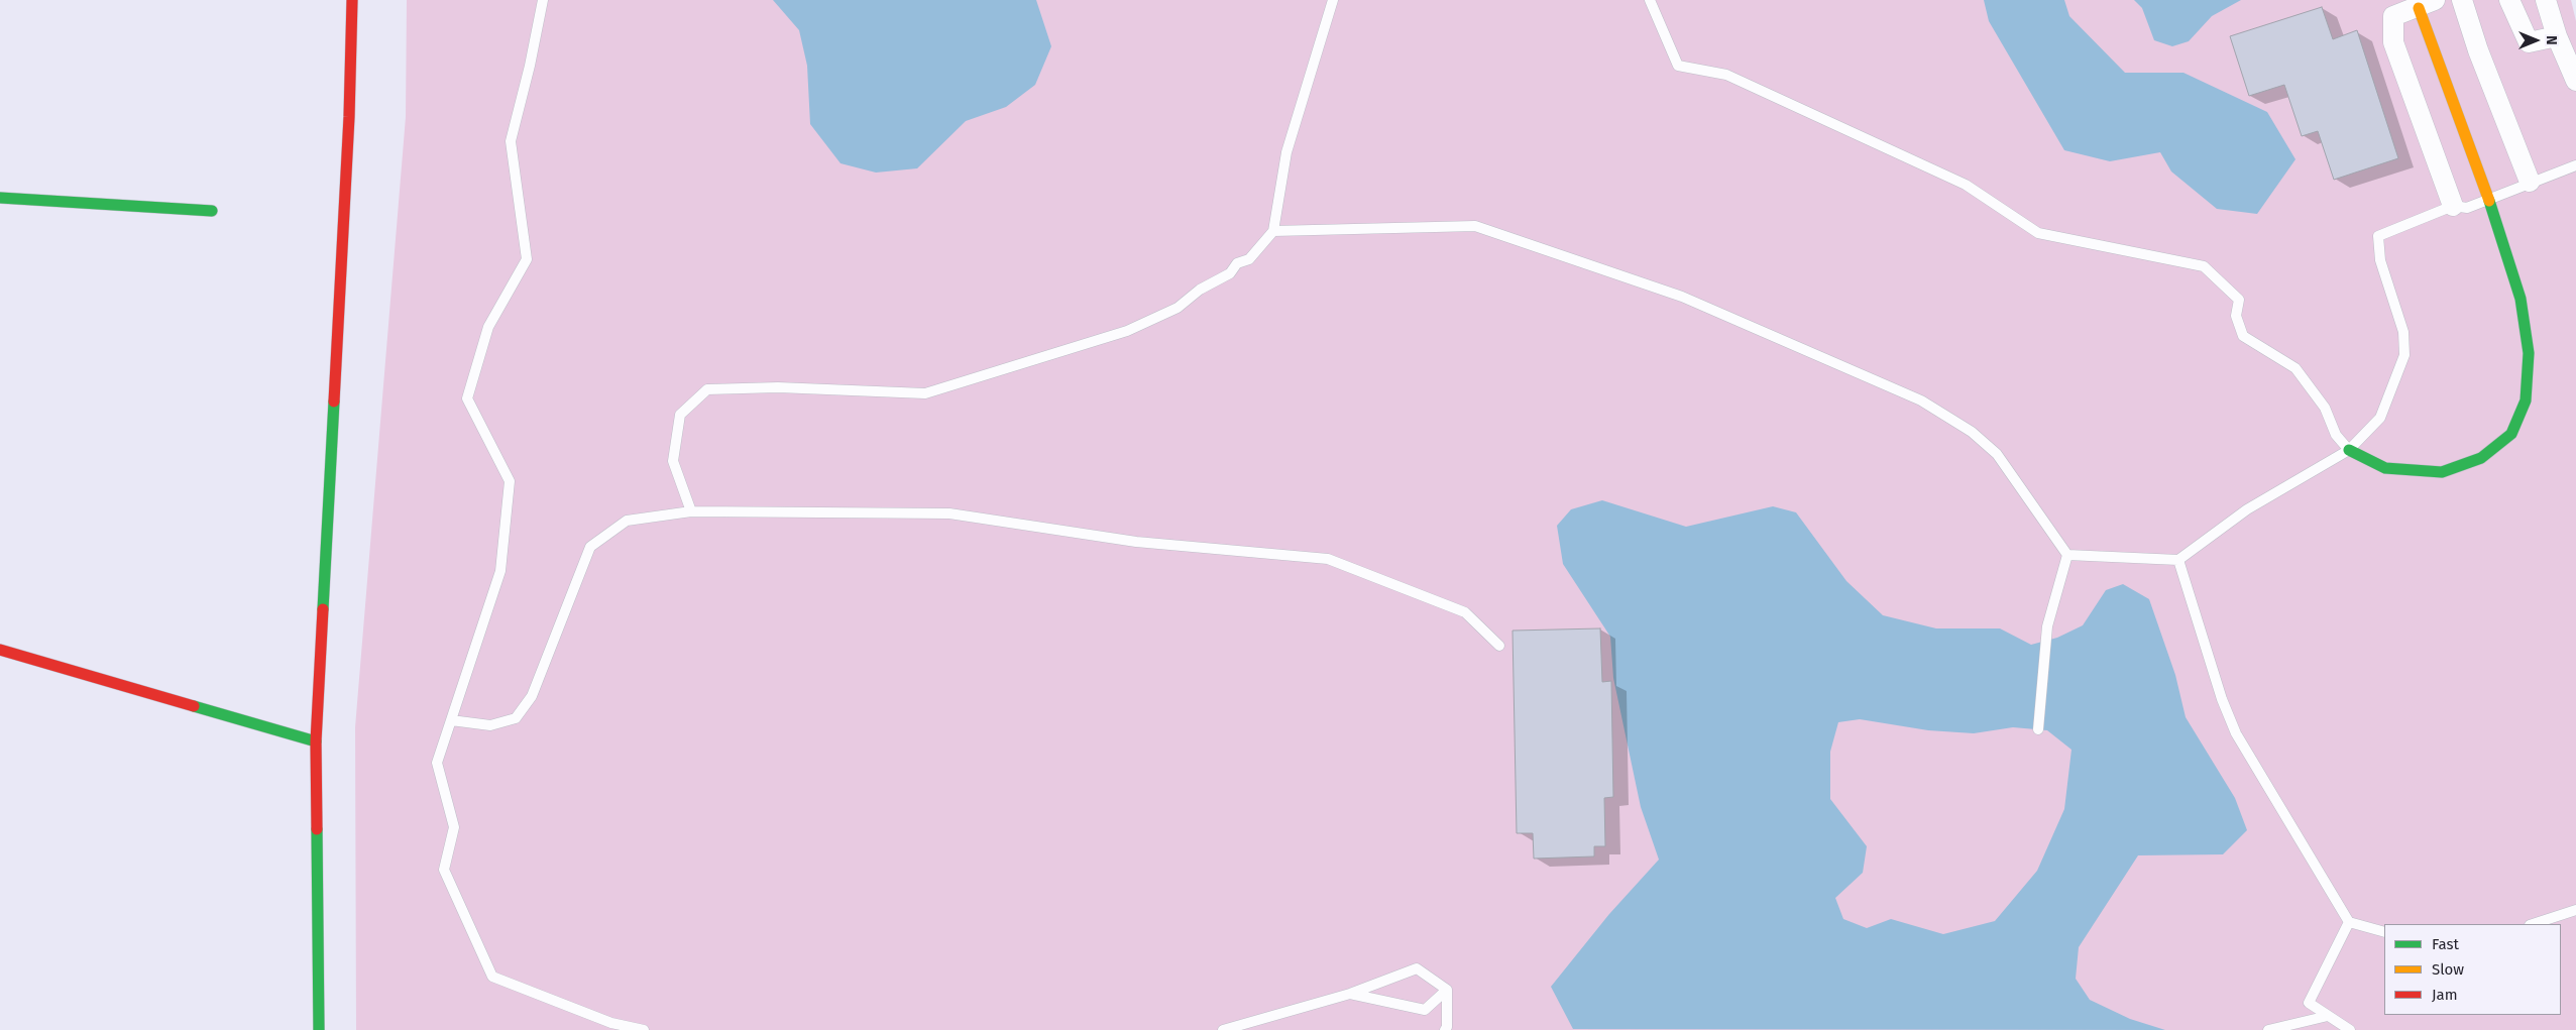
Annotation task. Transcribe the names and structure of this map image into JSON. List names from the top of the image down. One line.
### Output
{"legend":["Fast","Slow","Jam"],"north":"right"}
